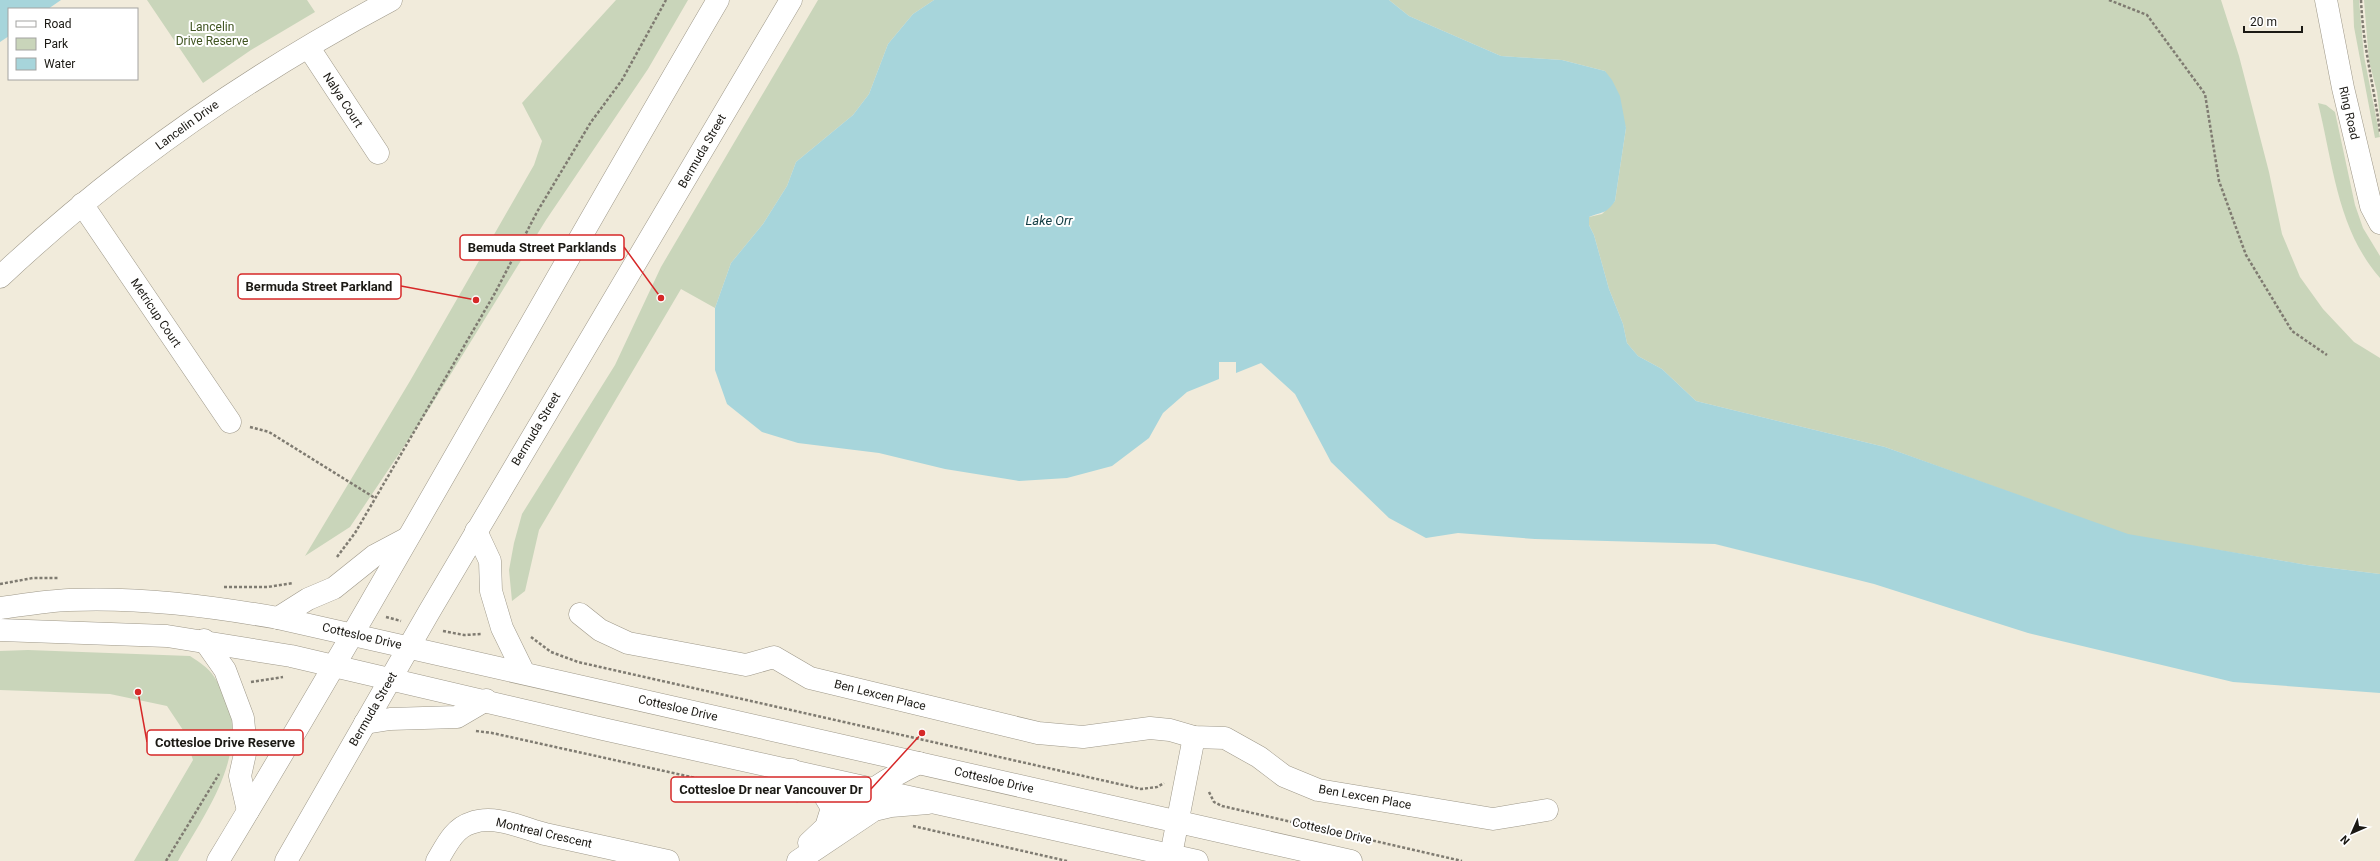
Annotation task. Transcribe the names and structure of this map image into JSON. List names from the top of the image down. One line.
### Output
{"streets":{"main road":["Nalya Court","Ring Road","Lancelin Drive","Bermuda Street","Metricup Court","Cottesloe Drive","Ben Lexcen Place","Montreal Crescent"]},"crossings":[["Nalya Court","Lancelin Drive"],["Lancelin Drive","Metricup Court"],["Bermuda Street","Cottesloe Drive"]],"water":["Lake Orr"],"parks":["Lancelin Drive Reserve"],"places":["Bemuda Street Parklands","Bermuda Street Parkland","Cottesloe Drive Reserve","Cottesloe Dr near Vancouver Dr"],"legend":["Road","Park","Water"],"scale_bar":"20 m","north":"bottom left"}
